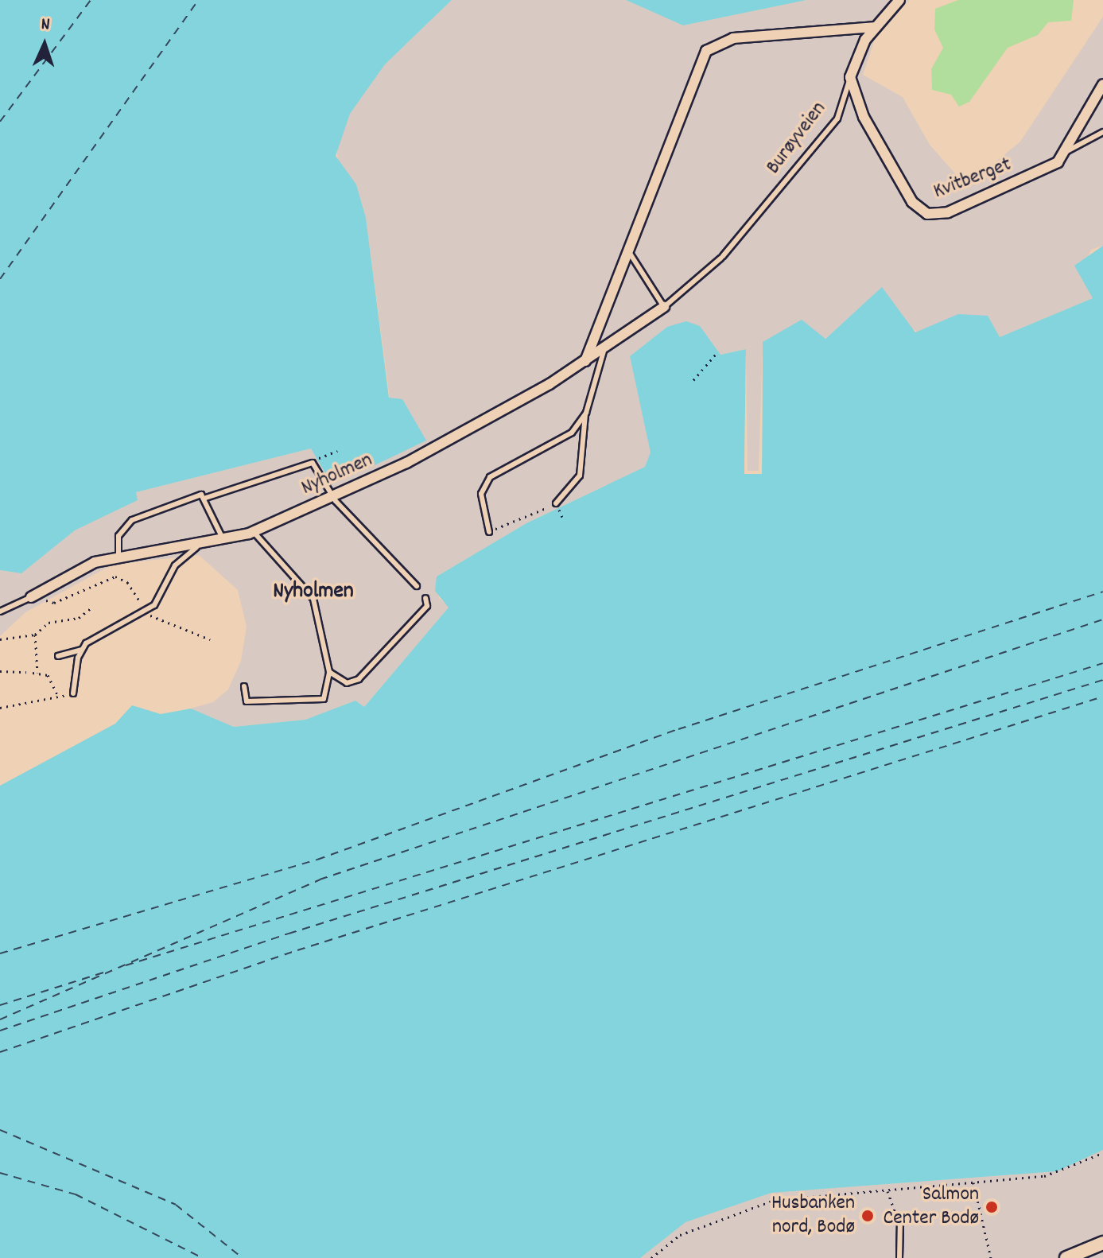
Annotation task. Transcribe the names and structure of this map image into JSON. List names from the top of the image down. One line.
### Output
{"streets":{"street":["Burøyveien","Kvitberget","Nyholmen"]},"crossings":[["Burøyveien","Kvitberget"],["Burøyveien","Nyholmen"]],"districts":["Nyholmen"],"places":["Salmon Center Bodø","Husbanken nord, Bodø"],"north":"top"}
